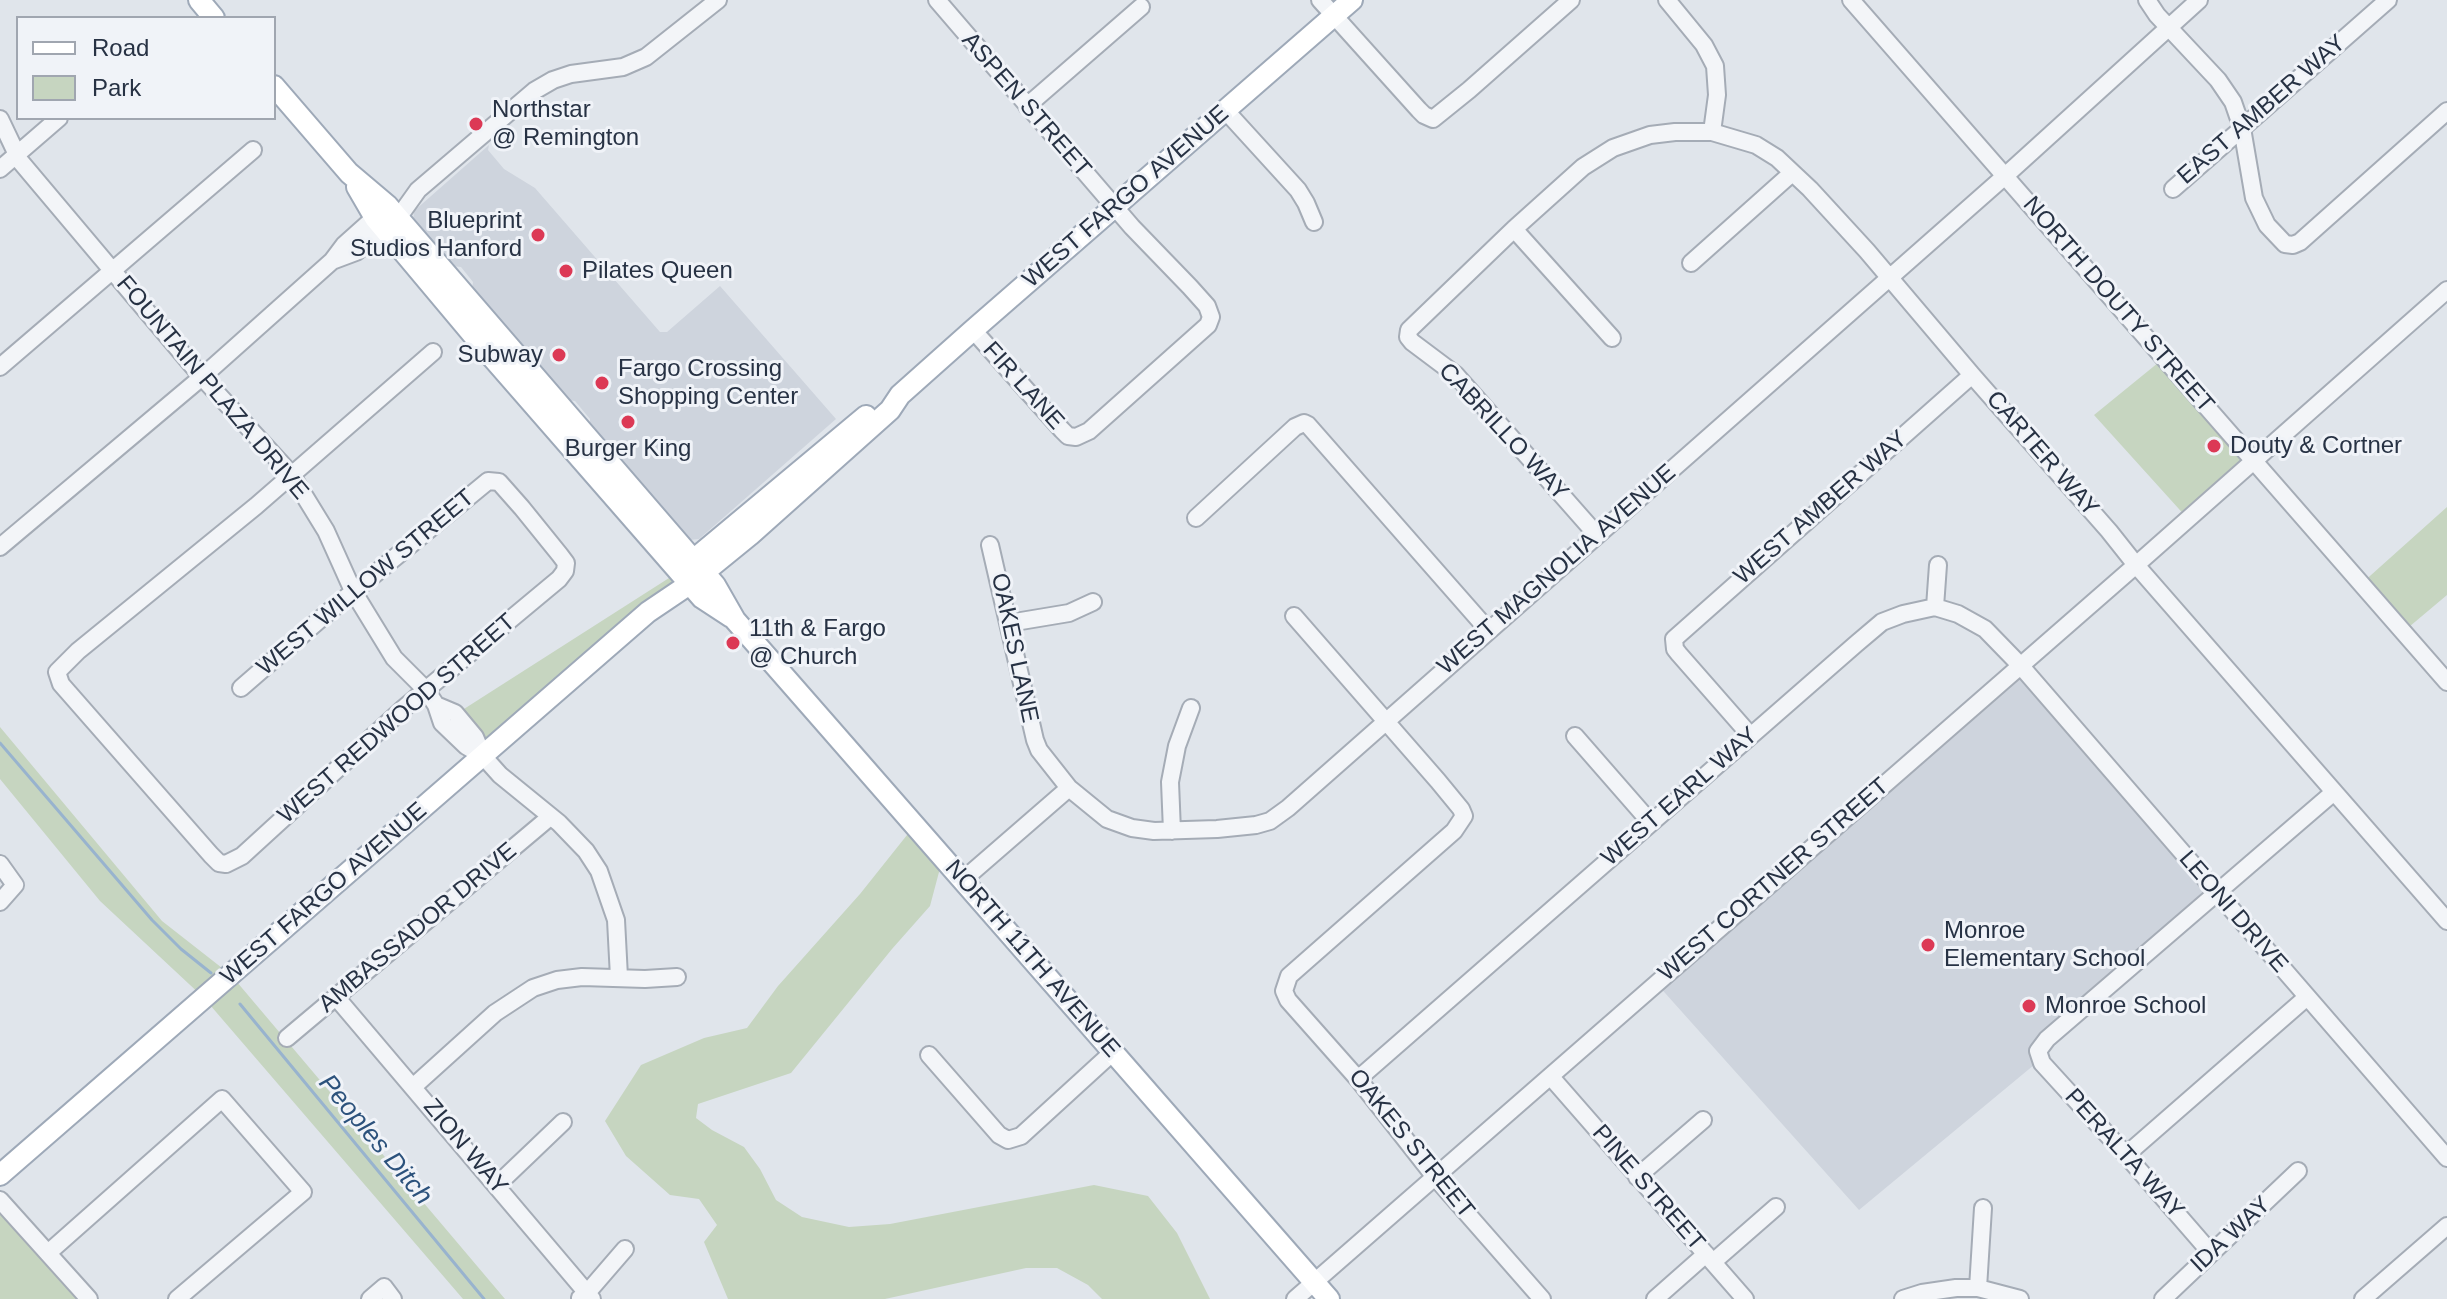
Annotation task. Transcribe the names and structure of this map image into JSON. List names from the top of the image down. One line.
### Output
{"streets":{"main road":["WEST FARGO AVENUE","NORTH 11TH AVENUE"],"street":["ASPEN STREET","EAST AMBER WAY","NORTH DOUTY STREET","FIR LANE","FOUNTAIN PLAZA DRIVE","CABRILLO WAY","CARTER WAY","WEST AMBER WAY","WEST MAGNOLIA AVENUE","WEST WILLOW STREET","OAKES LANE","WEST REDWOOD STREET","WEST EARL WAY","WEST CORTNER STREET","LEONI DRIVE","AMBASSADOR DRIVE","OAKES STREET","ZION WAY","PERALTA WAY","PINE STREET","IDA WAY"]},"crossings":[["ASPEN STREET","WEST FARGO AVENUE"],["ASPEN STREET","FIR LANE"],["WEST FARGO AVENUE","FIR LANE"],["WEST FARGO AVENUE","FOUNTAIN PLAZA DRIVE"],["WEST FARGO AVENUE","NORTH 11TH AVENUE"],["NORTH DOUTY STREET","WEST MAGNOLIA AVENUE"],["NORTH DOUTY STREET","WEST CORTNER STREET"],["FOUNTAIN PLAZA DRIVE","WEST WILLOW STREET"],["FOUNTAIN PLAZA DRIVE","WEST REDWOOD STREET"],["FOUNTAIN PLAZA DRIVE","AMBASSADOR DRIVE"],["CABRILLO WAY","CARTER WAY"],["CABRILLO WAY","WEST MAGNOLIA AVENUE"],["CARTER WAY","WEST AMBER WAY"],["CARTER WAY","WEST MAGNOLIA AVENUE"],["CARTER WAY","WEST CORTNER STREET"],["WEST AMBER WAY","WEST EARL WAY"],["WEST MAGNOLIA AVENUE","OAKES LANE"],["WEST MAGNOLIA AVENUE","OAKES STREET"],["WEST WILLOW STREET","WEST REDWOOD STREET"],["WEST EARL WAY","OAKES STREET"],["WEST CORTNER STREET","LEONI DRIVE"],["WEST CORTNER STREET","NORTH 11TH AVENUE"],["WEST CORTNER STREET","OAKES STREET"],["WEST CORTNER STREET","PINE STREET"],["LEONI DRIVE","PERALTA WAY"],["AMBASSADOR DRIVE","ZION WAY"],["PERALTA WAY","IDA WAY"]],"water":["Peoples Ditch"],"places":["Northstar @ Remington","Blueprint Studios Hanford","Pilates Queen","Subway","Fargo Crossing Shopping Center","Burger King","Douty & Cortner","11th & Fargo @ Church","Monroe Elementary School","Monroe School"],"legend":["Road","Park"]}
